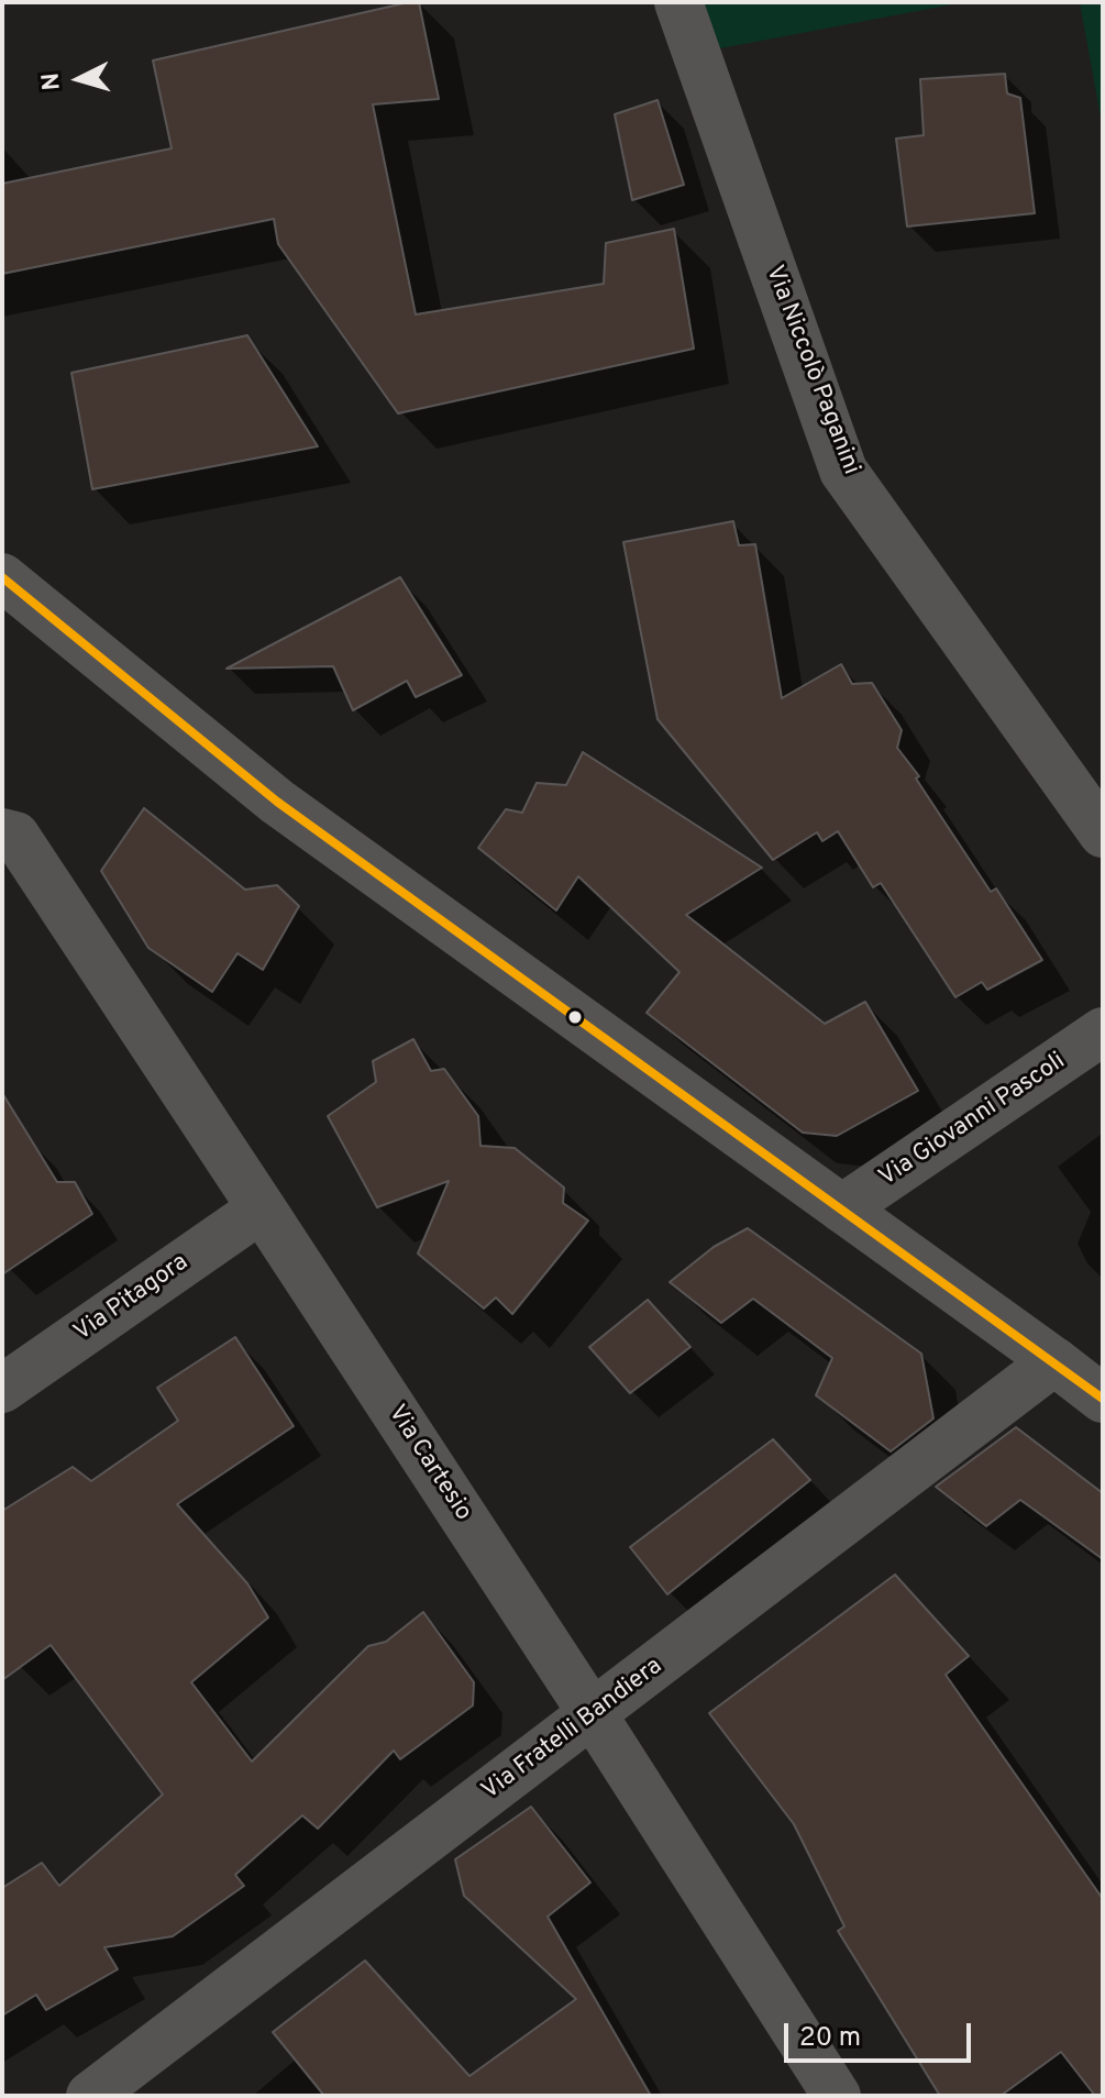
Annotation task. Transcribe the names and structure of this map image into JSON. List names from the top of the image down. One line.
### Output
{"streets":{"street":["Via Niccolò Paganini","Via Giovanni Pascoli","Via Pitagora","Via Cartesio","Via Fratelli Bandiera"]},"crossings":[["Via Pitagora","Via Cartesio"],["Via Cartesio","Via Fratelli Bandiera"]],"scale_bar":"20 m","north":"left"}
